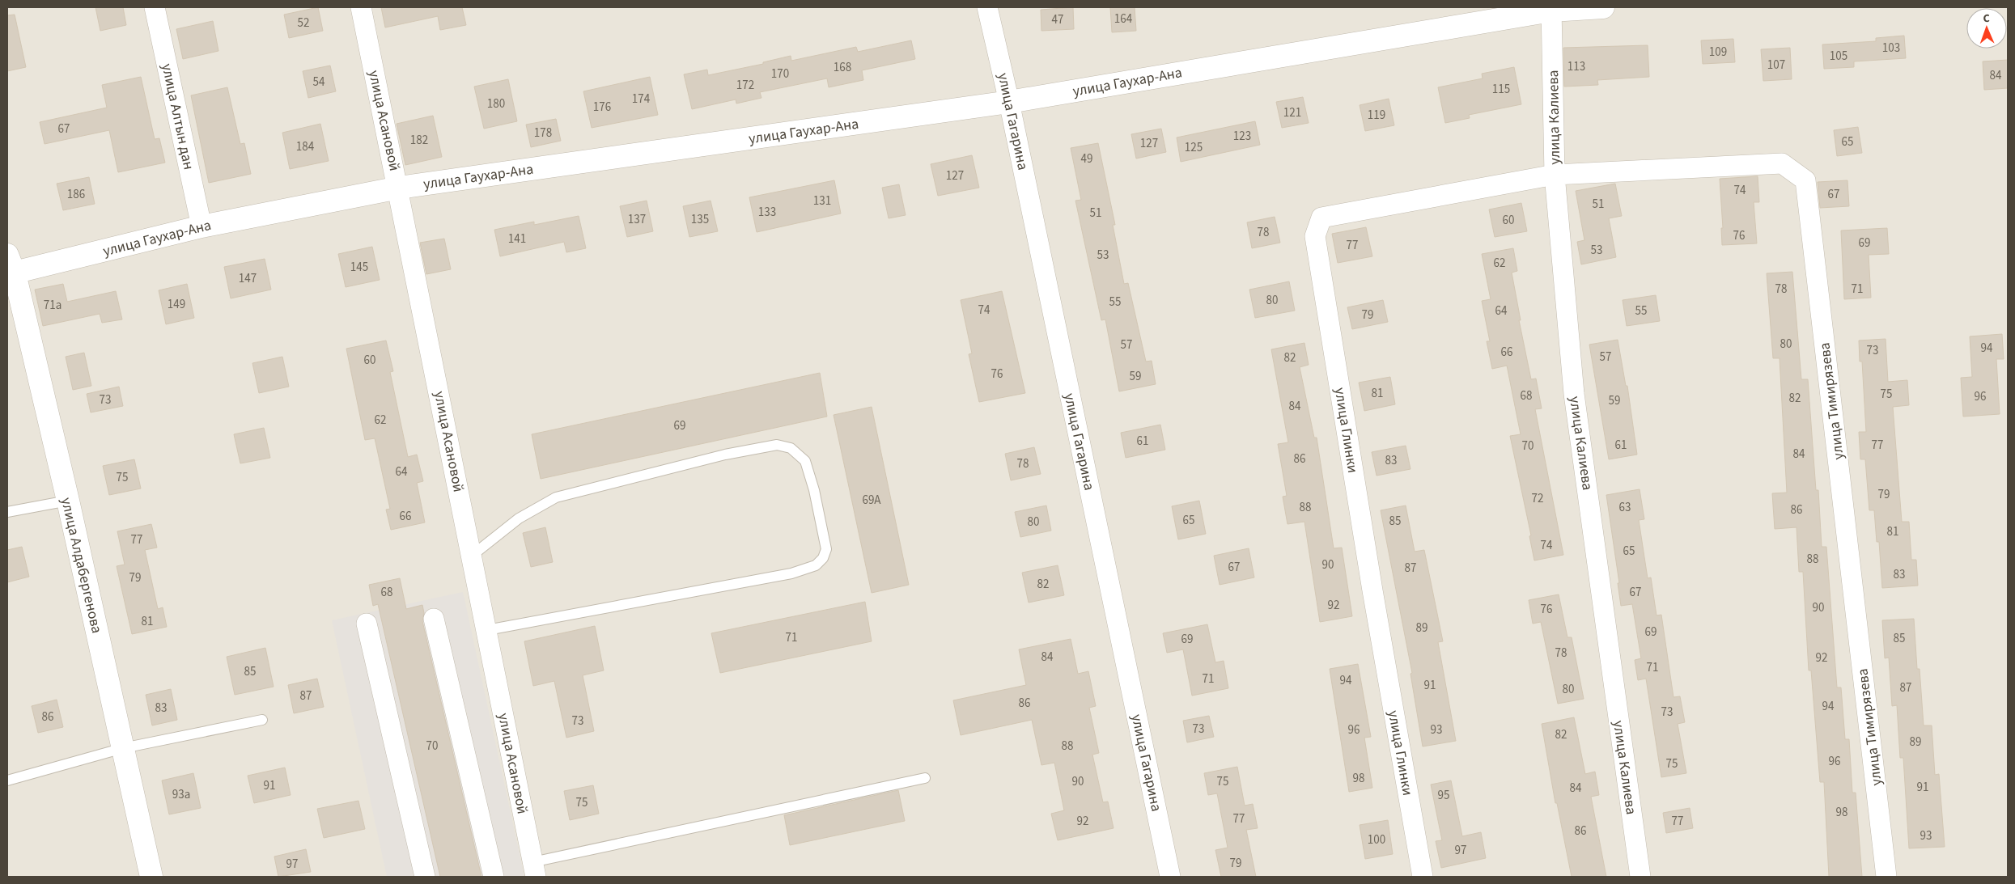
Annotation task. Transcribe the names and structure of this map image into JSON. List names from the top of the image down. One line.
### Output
{"streets":{"street":["улица Гаухар-Ана","улица Алтын дан","улица Калиева","улица Асановой","улица Гагарина","улица Тимирязева","улица Глинки","улица Алдабергенова"]},"crossings":[["улица Гаухар-Ана","улица Алтын дан"],["улица Гаухар-Ана","улица Калиева"],["улица Гаухар-Ана","улица Асановой"],["улица Гаухар-Ана","улица Гагарина"],["улица Гаухар-Ана","улица Алдабергенова"],["улица Калиева","улица Тимирязева"],["улица Калиева","улица Глинки"],["улица Тимирязева","улица Глинки"]],"house_numbers":["164","47","52","103","109","105","107","113","168","170","84","54","172","115","174","180","176","121","119","67","178","123","182","65","127","184","125","49","127","74","186","67","131","51","133","51","137","135","60","78","76","141","69","77","53","53","62","145","147","78","71","80","55","149","71а","74","64","55","79","80","57","94","73","66","57","82","60","76","59","81","75","68","96","82","73","59","84","62","69","61","61","77","70","84","86","83","78","64","75","79","72","69А","88","63","86","66","65","85","80","81","77","74","65","88","90","67","87","83","79","82","68","67","92","90","76","81","89","69","71","85","69","78","84","92","71","85","71","94","91","87","80","87","86","94","83","73","86","73","73","96","93","82","89","70","88","96","75","98","90","75","91","91","84","93а","95","75","98","77","92","77","86","93","100","97","79","97"],"north":"top"}
